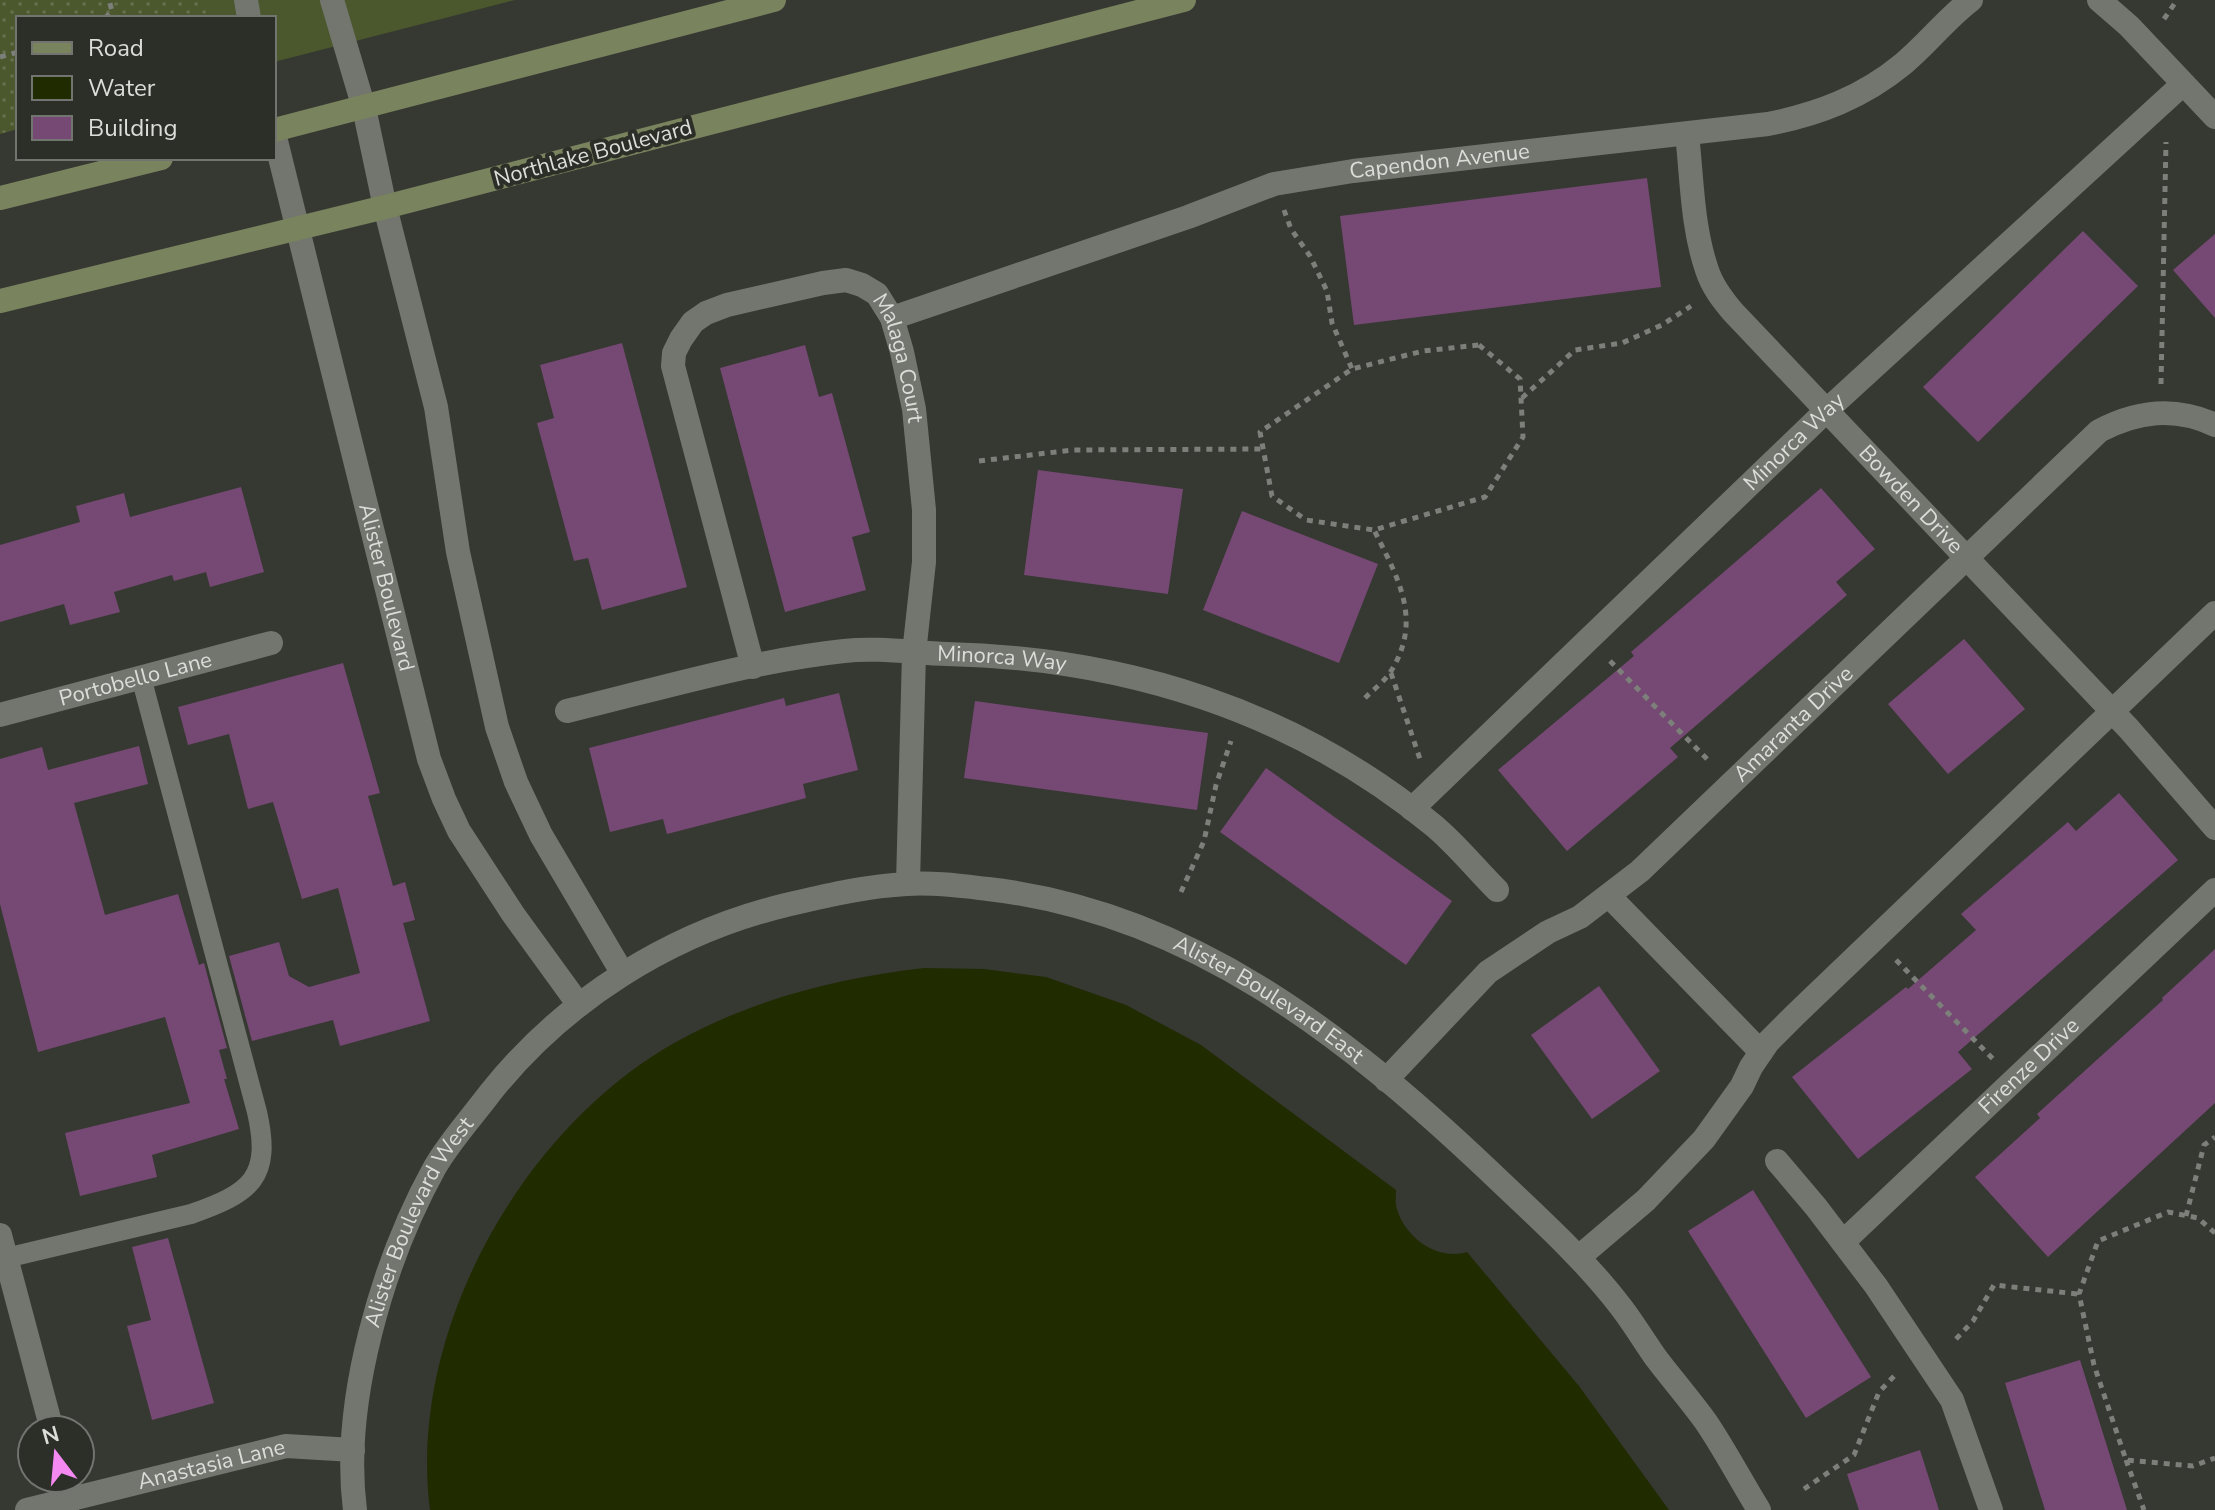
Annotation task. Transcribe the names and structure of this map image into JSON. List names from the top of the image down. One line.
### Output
{"streets":{"main road":["Northlake Boulevard"],"street":["Capendon Avenue","Malaga Court","Minorca Way","Bowden Drive","Alister Boulevard","Portobello Lane","Amaranta Drive","Alister Boulevard East","Firenze Drive","Alister Boulevard West","Anastasia Lane"]},"crossings":[["Northlake Boulevard","Alister Boulevard"],["Capendon Avenue","Malaga Court"],["Capendon Avenue","Bowden Drive"],["Malaga Court","Minorca Way"],["Malaga Court","Alister Boulevard East"],["Minorca Way","Bowden Drive"],["Bowden Drive","Amaranta Drive"],["Alister Boulevard","Alister Boulevard West"],["Amaranta Drive","Alister Boulevard East"],["Alister Boulevard East","Alister Boulevard West"],["Alister Boulevard West","Anastasia Lane"]],"legend":["Road","Water","Building"],"north":"top"}
